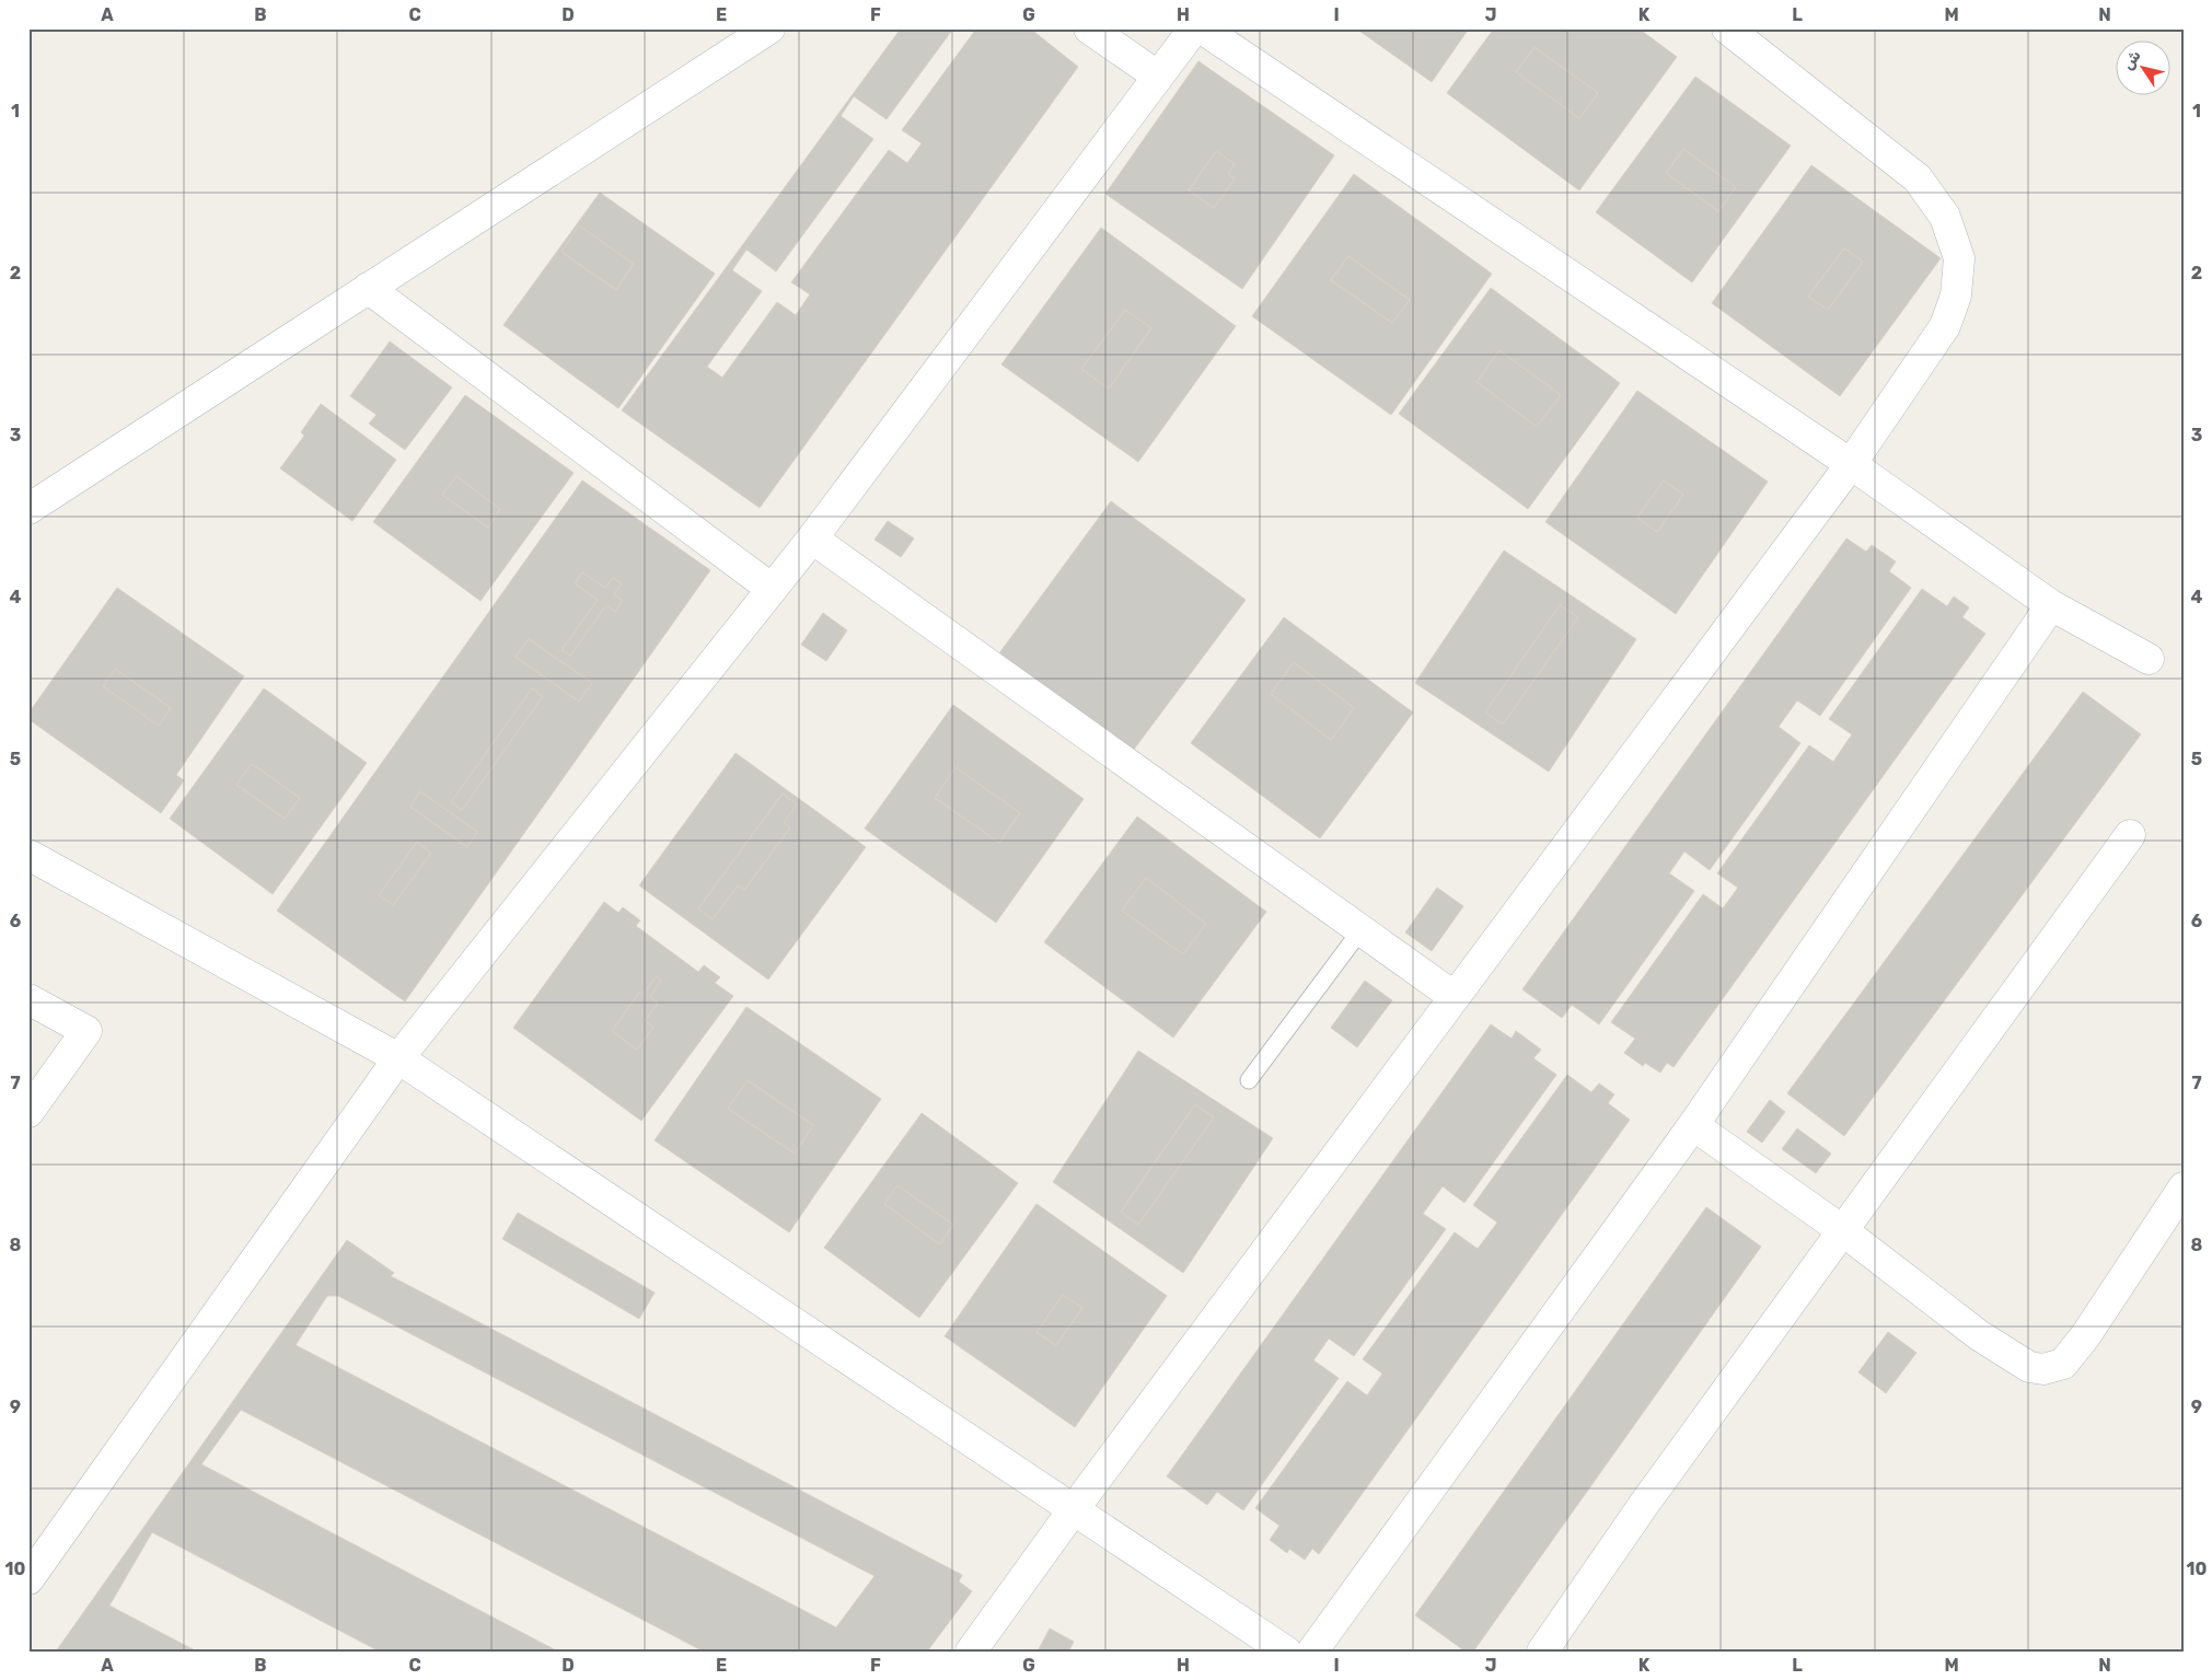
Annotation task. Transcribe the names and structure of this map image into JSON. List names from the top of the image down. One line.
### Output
{"north":"top left","grid":{"columns":["A","B","C","D","E","F","G","H","I","J","K","L","M","N"],"rows":["1","2","3","4","5","6","7","8","9","10"]}}
